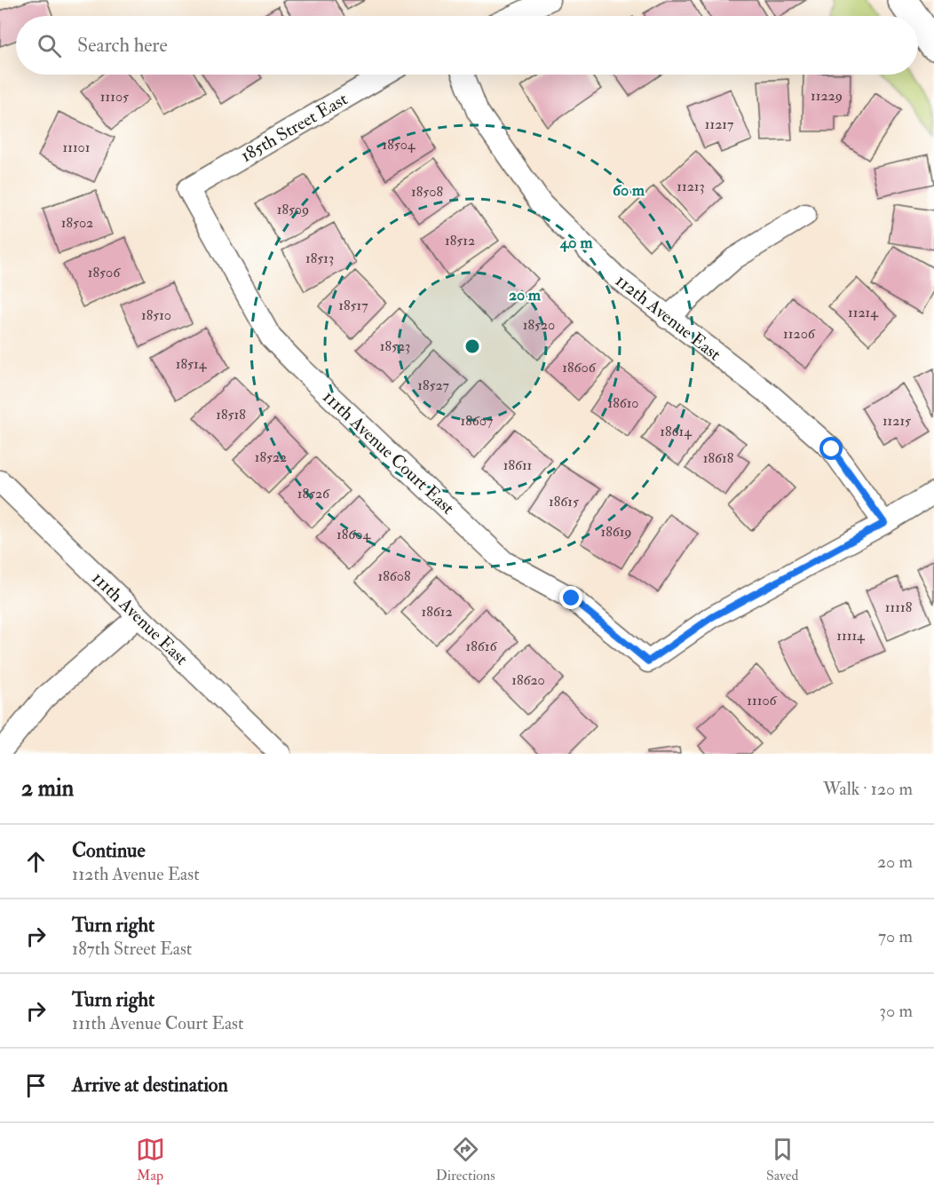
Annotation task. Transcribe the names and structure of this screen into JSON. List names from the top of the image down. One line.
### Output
{"streets":{"street":["185th Street East","112th Avenue East","111th Avenue Court East","111th Avenue East"]},"crossings":[["185th Street East","111th Avenue Court East"],["112th Avenue East","111th Avenue Court East"]],"house_numbers":["11229","11105","11217","18504","11101","11213","18508","18509","18502","18512","18513","18506","18517","11214","18510","18520","11206","18523","18514","18606","18527","18610","18518","18607","11215","18614","18522","18618","18611","18526","18615","18619","18604","18608","11118","18612","11114","18616","18620","11106"],"page":{"search":"Search here","heading":["2 min","Walk · 120 m"],"list":[["Continue","112th Avenue East","20 m"],["Turn right","187th Street East","70 m"],["Turn right","111th Avenue Court East","30 m"],"Arrive at destination"],"nav":["Map","Directions","Saved"]},"rings":["60 m","40 m","20 m"]}
